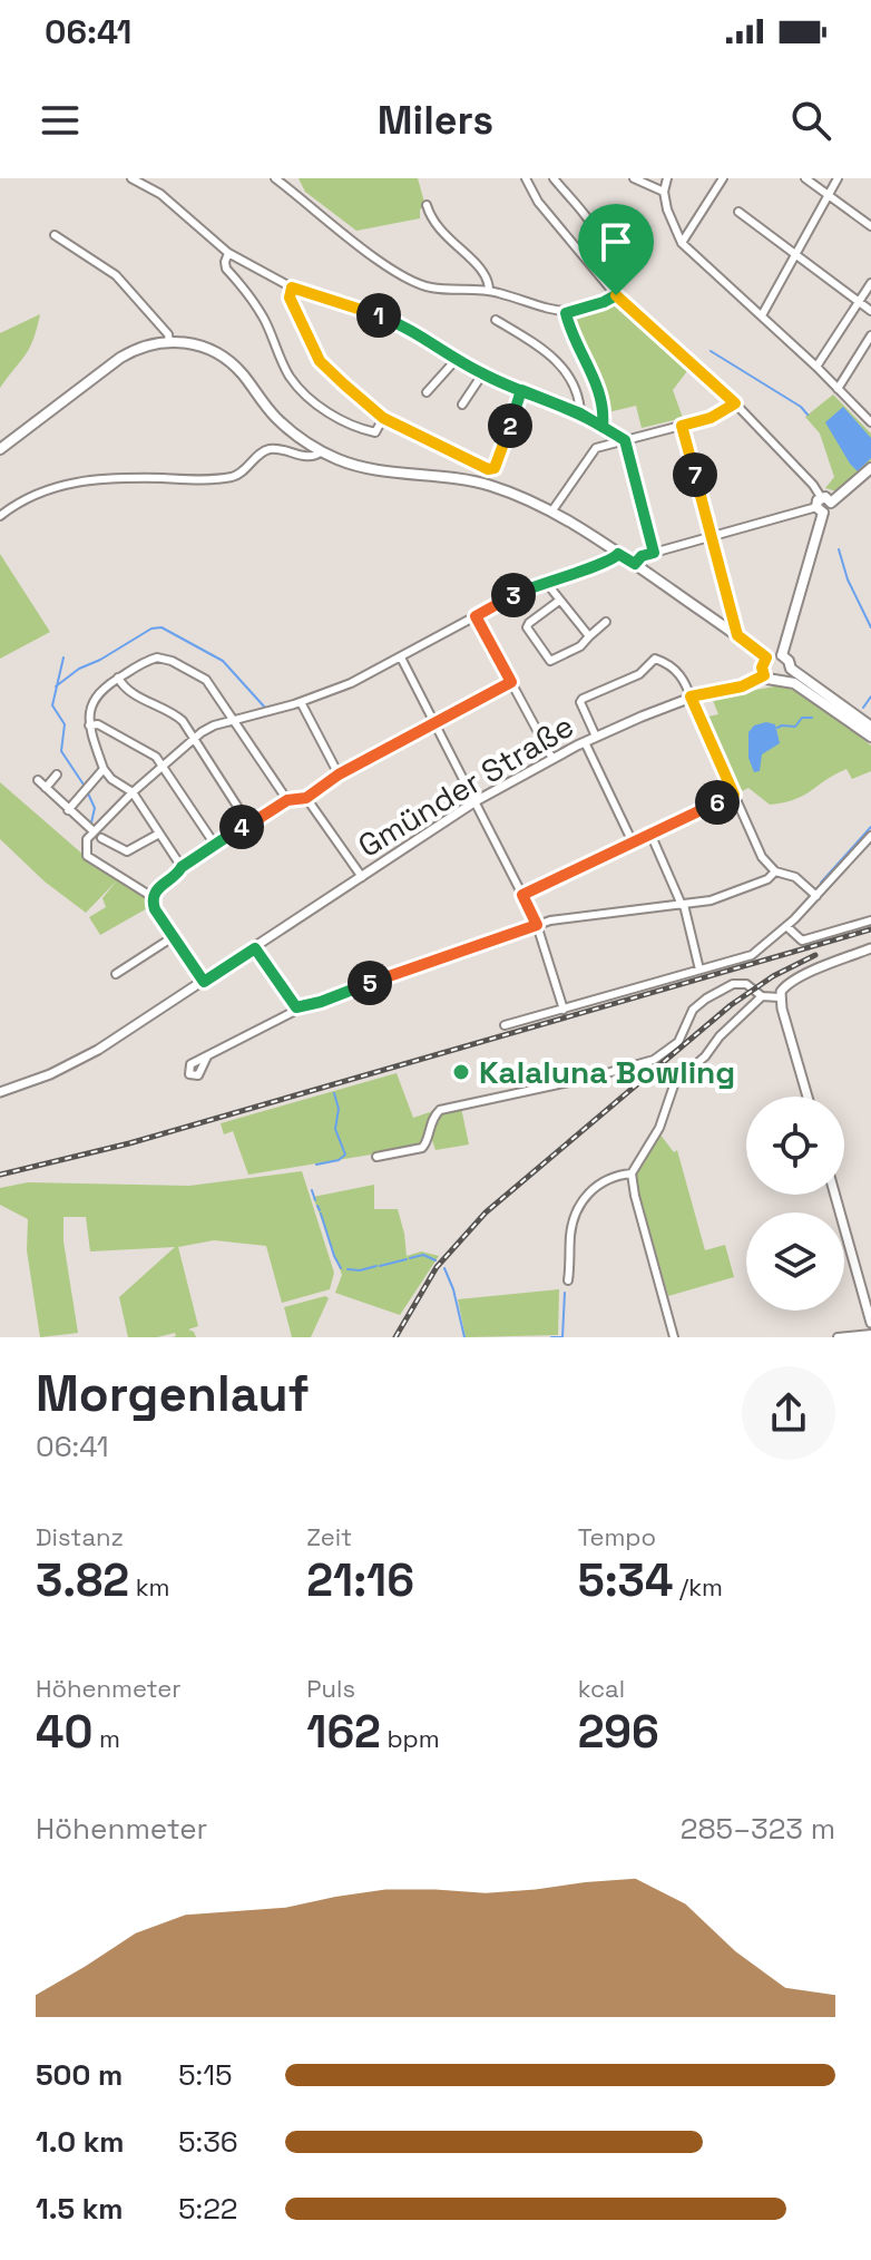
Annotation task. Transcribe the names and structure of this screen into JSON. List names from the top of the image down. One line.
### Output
{"streets":{"street":["Gmünder Straße"]},"places":["Kalaluna Bowling"],"page":{"status":"06:41","header":"Milers","pins":["1","2","7","3","6","4","5"],"heading":["Morgenlauf","06:41"],"stats":[["Distanz","3.82 km"],["Zeit","21:16"],["Tempo","5:34 /km"],["Höhenmeter","40 m"],["Puls","162 bpm"],["kcal","296"]],"chart":["Höhenmeter","285–323 m"],"list":[{"name":"500 m","note":"5:15"},{"name":"1.0 km","note":"5:36"},{"name":"1.5 km","note":"5:22"}]}}
